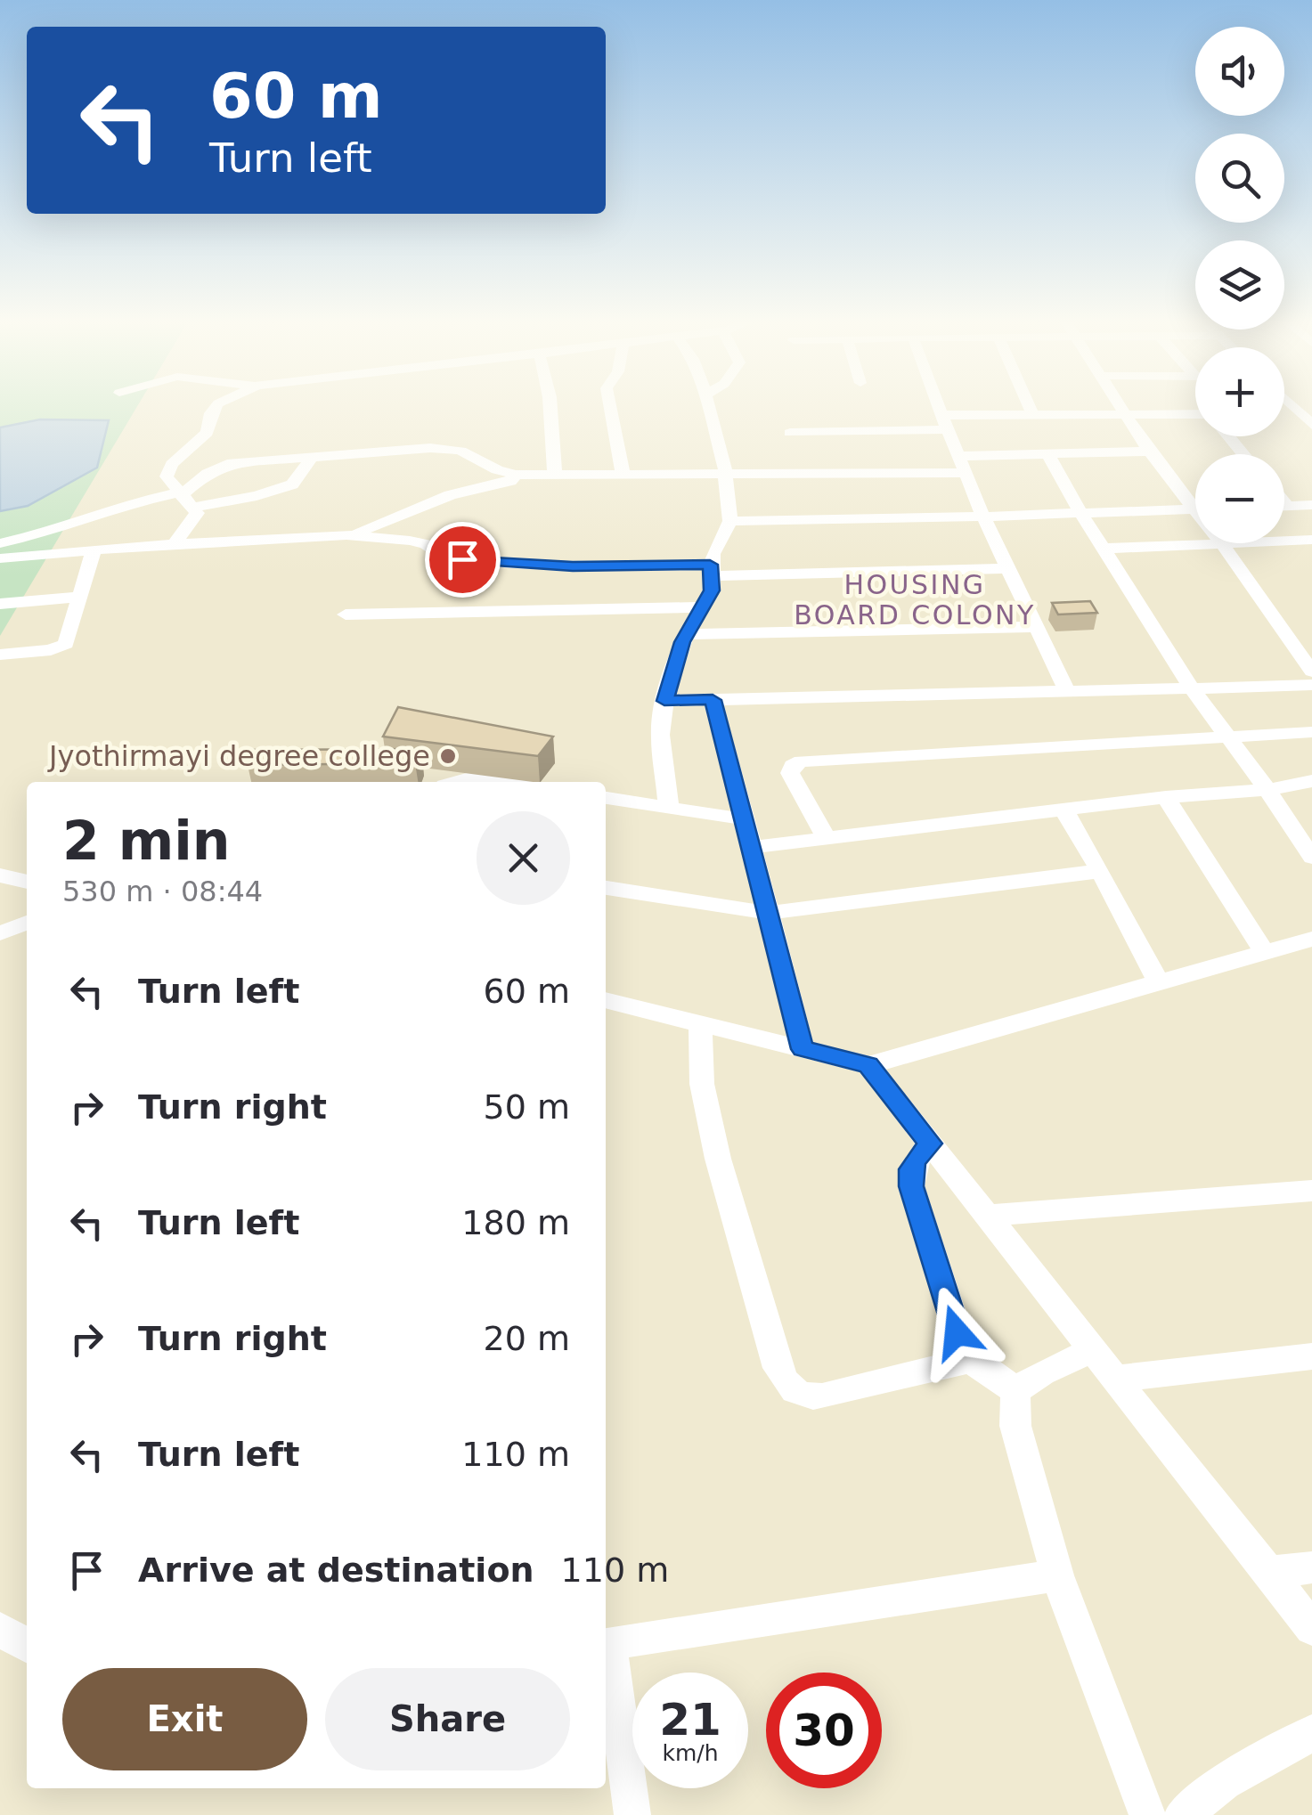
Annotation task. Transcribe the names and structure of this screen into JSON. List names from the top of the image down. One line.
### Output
{"districts":["HOUSING BOARD COLONY"],"places":["Jyothirmayi degree college"],"page":{"map_buttons":["+","−"],"turn":["60 m","Turn left"],"heading":["2 min","530 m · 08:44"],"list":[{"name":"Turn left","value":"60 m"},{"name":"Turn right","value":"50 m"},{"name":"Turn left","value":"180 m"},{"name":"Turn right","value":"20 m"},{"name":"Turn left","value":"110 m"},{"name":"Arrive at destination","value":"110 m"}],"buttons":["Exit","Share"],"speed":"21 km/h","limit":"30"}}
